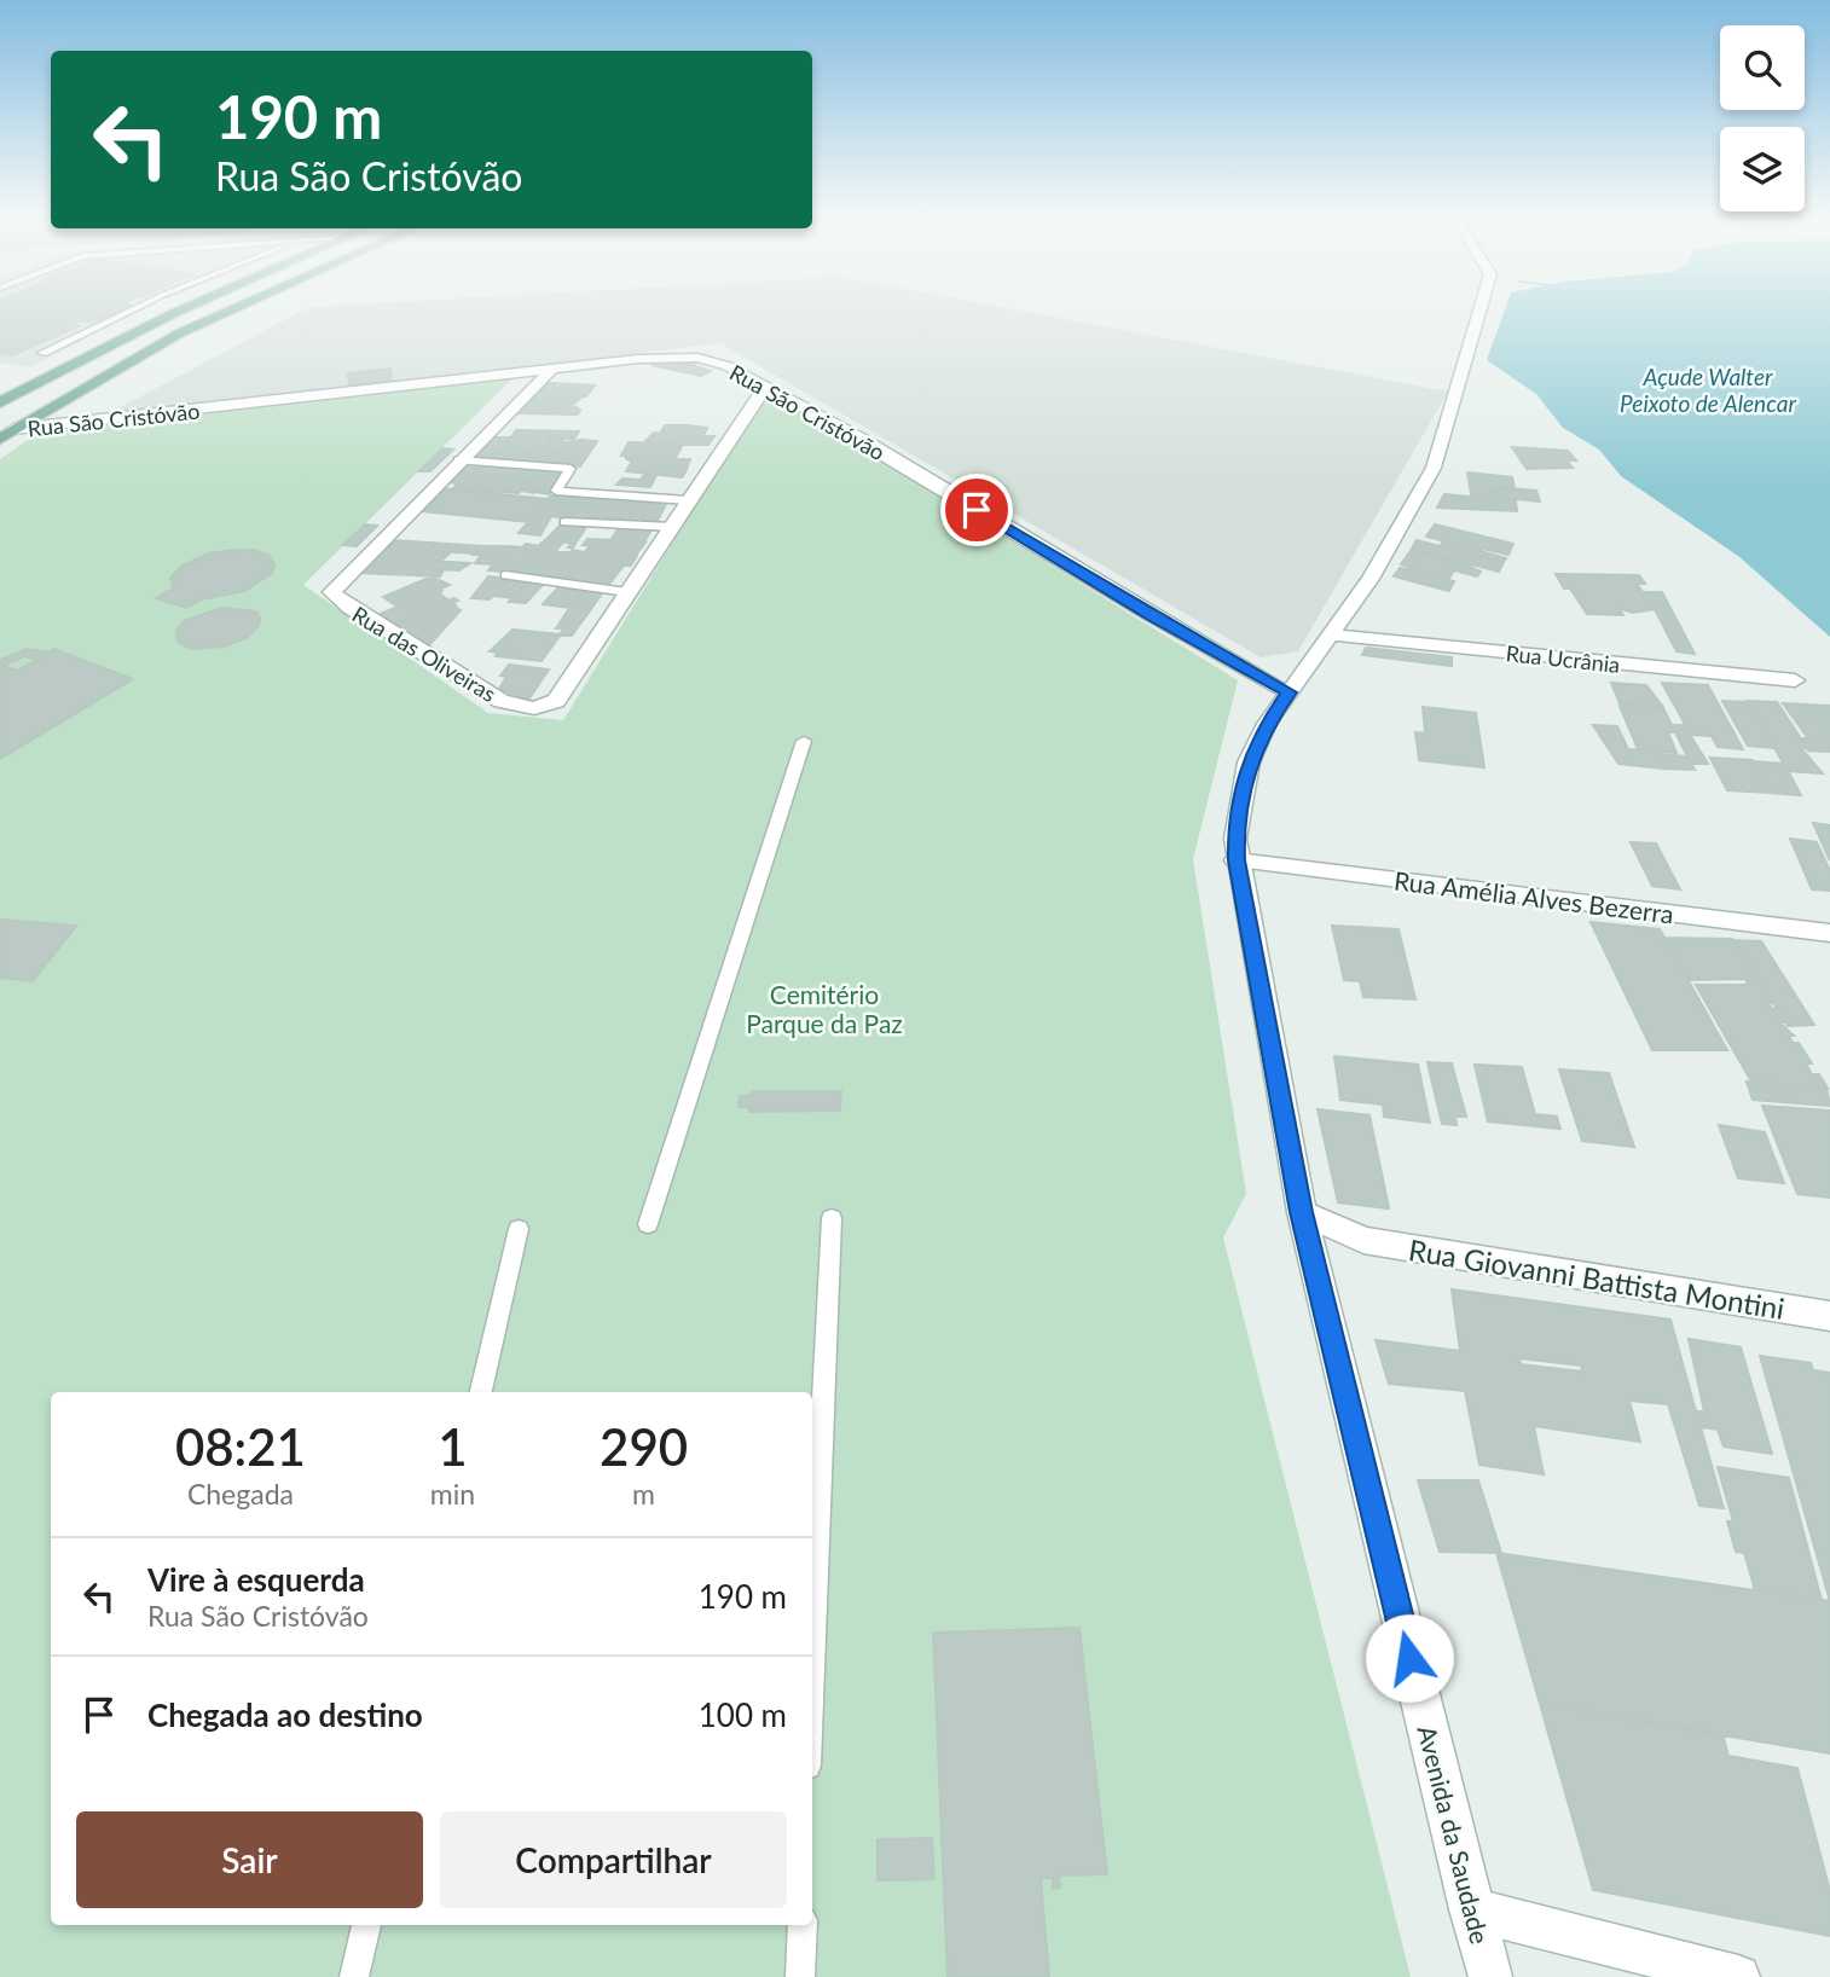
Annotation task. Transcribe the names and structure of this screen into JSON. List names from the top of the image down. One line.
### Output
{"streets":{"street":["Rua São Cristóvão","Rua das Oliveiras","Rua Ucrânia","Rua Amélia Alves Bezerra","Rua Giovanni Battista Montini","Avenida da Saudade"]},"crossings":[["Rua São Cristóvão","Rua das Oliveiras"],["Rua São Cristóvão","Avenida da Saudade"],["Rua Ucrânia","Avenida da Saudade"],["Rua Amélia Alves Bezerra","Avenida da Saudade"],["Rua Giovanni Battista Montini","Avenida da Saudade"]],"water":["Açude Walter Peixoto de Alencar"],"parks":["Cemitério Parque da Paz"],"page":{"turn":["190 m","Rua São Cristóvão"],"eta":["08:21","Chegada","1","min","290","m"],"list":[{"name":"Vire à esquerda","note":"Rua São Cristóvão","value":"190 m"},{"name":"Chegada ao destino","value":"100 m"}],"buttons":["Sair","Compartilhar"]}}
